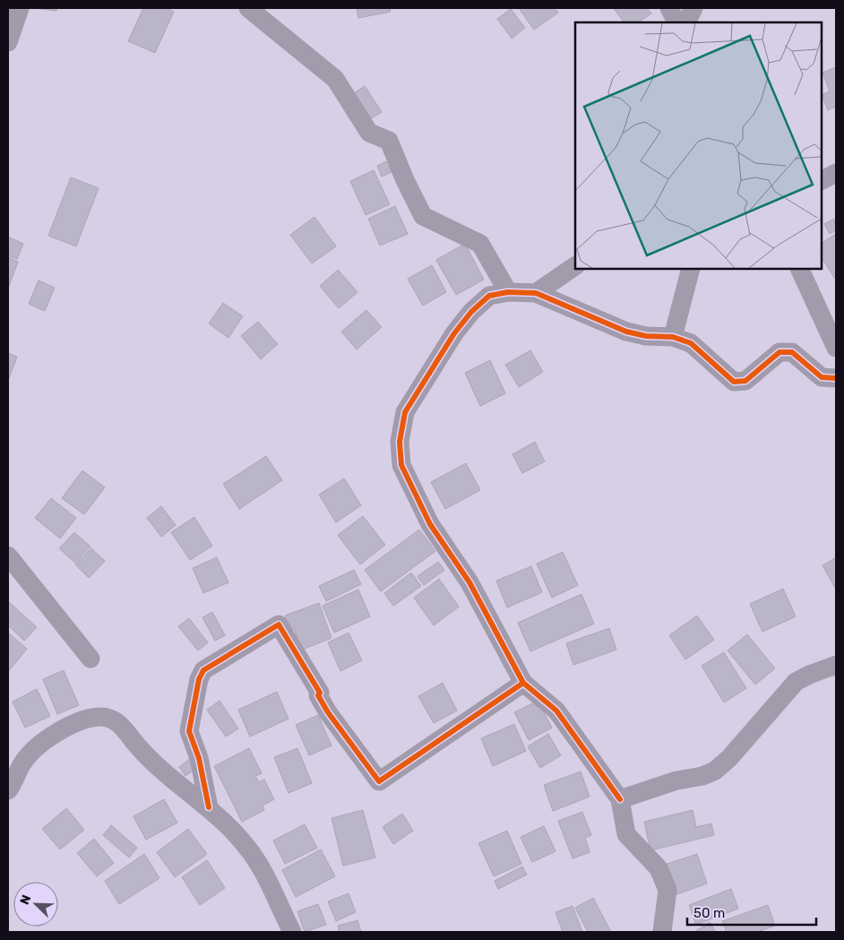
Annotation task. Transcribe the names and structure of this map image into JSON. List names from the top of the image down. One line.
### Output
{"scale_bar":"50 m","north":"top left"}
